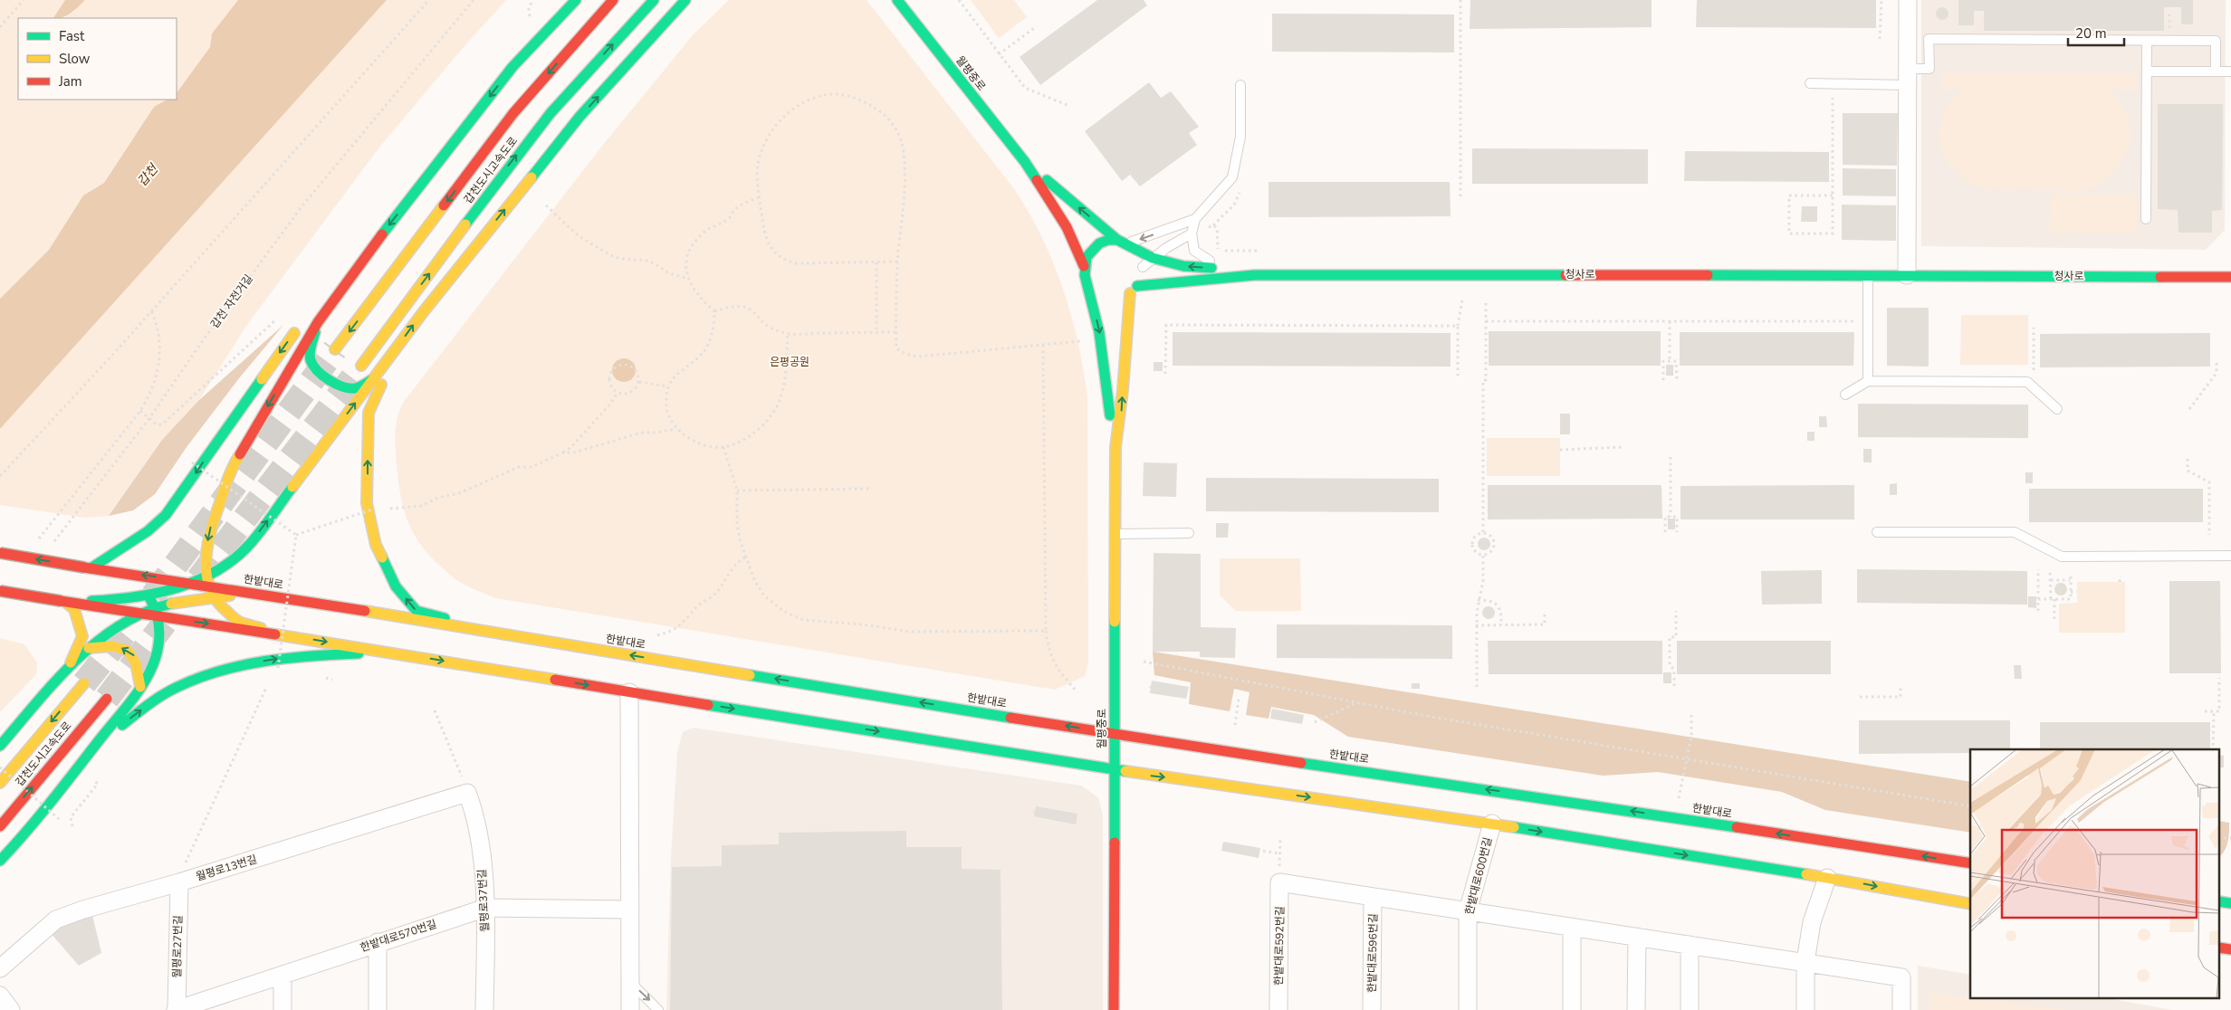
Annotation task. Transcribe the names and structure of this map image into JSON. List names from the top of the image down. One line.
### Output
{"streets":{"street":["월평중로","갑천도시고속도로","청사로","한밭대로","월평로13번길","한밭대로600번길","월평로37번길","한밭대로570번길","한밭대로592번길","월평로27번길","한밭대로596번길"],"path":["갑천 자전거길"]},"crossings":[["월평중로","한밭대로"],["월평로13번길","월평로37번길"],["월평로13번길","월평로27번길"],["월평로37번길","한밭대로570번길"],["한밭대로570번길","월평로27번길"]],"water":["갑천"],"parks":["은평공원"],"legend":["Fast","Slow","Jam"],"scale_bar":"20 m"}
